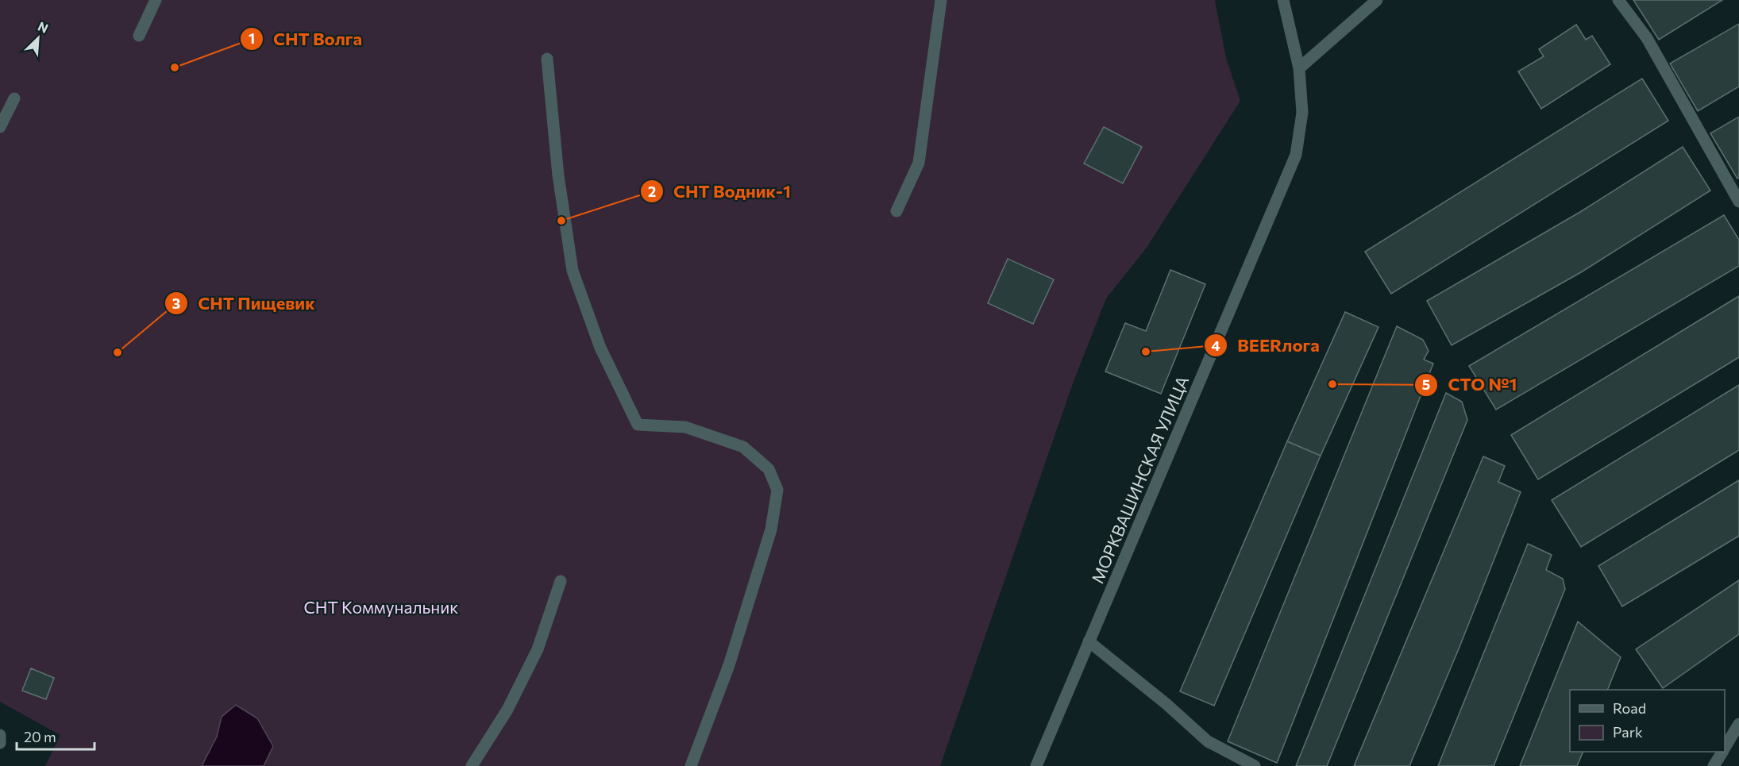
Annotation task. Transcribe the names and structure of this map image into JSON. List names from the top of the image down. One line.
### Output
{"streets":{"street":["МОРКВАШИНСКАЯ УЛИЦА"]},"parks":["СНТ Коммунальник"],"places":["СНТ Волга","СНТ Водник-1","BEERлога","СНТ Пищевик","СТО №1"],"legend":["Road","Park"],"scale_bar":"20 m","north":"top right"}
